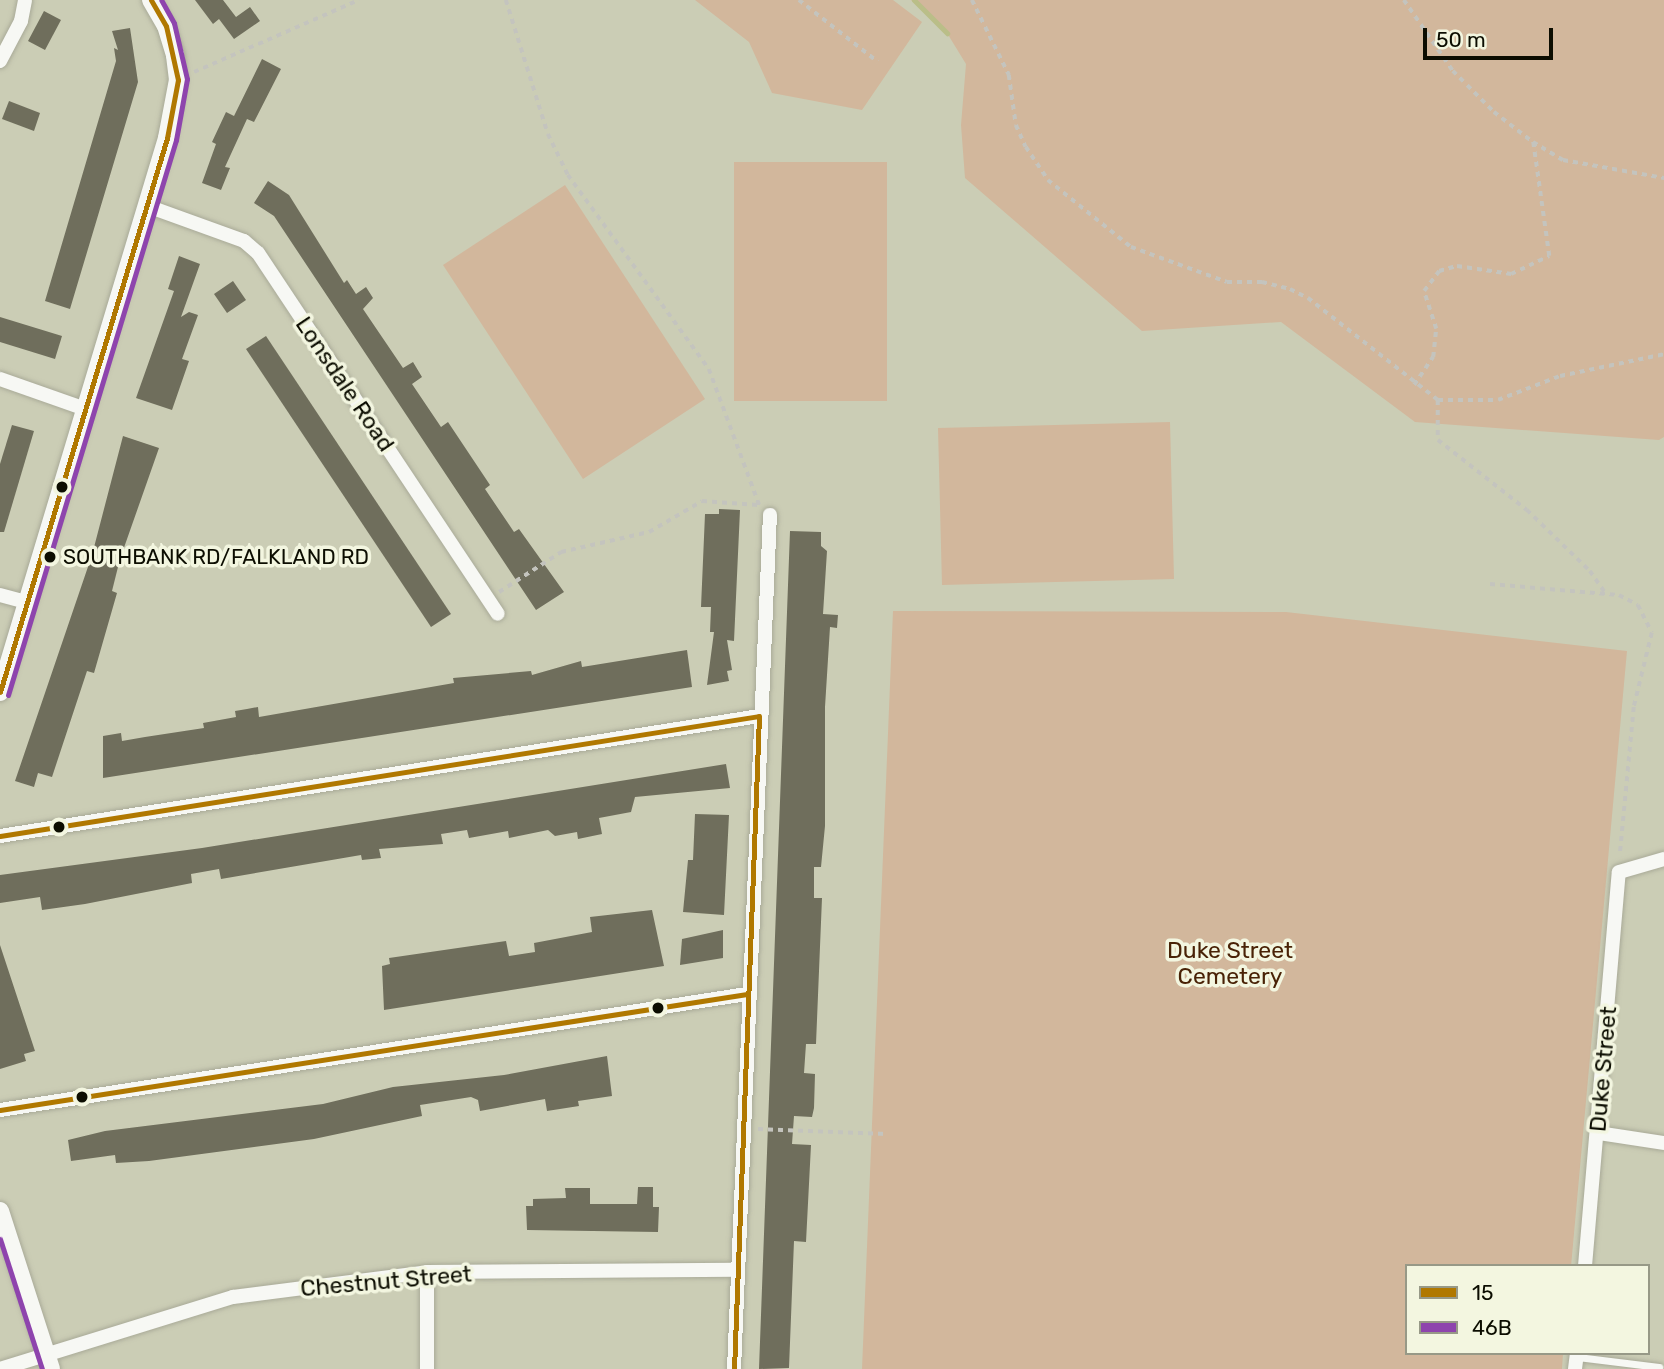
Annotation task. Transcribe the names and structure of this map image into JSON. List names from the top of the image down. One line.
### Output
{"streets":{"street":["Lonsdale Road","Duke Street","Chestnut Street"]},"parks":["Duke Street Cemetery"],"places":["SOUTHBANK RD/FALKLAND RD"],"lines":["transit line 15","transit line 46B"],"legend":["15","46B"],"scale_bar":"50 m"}
